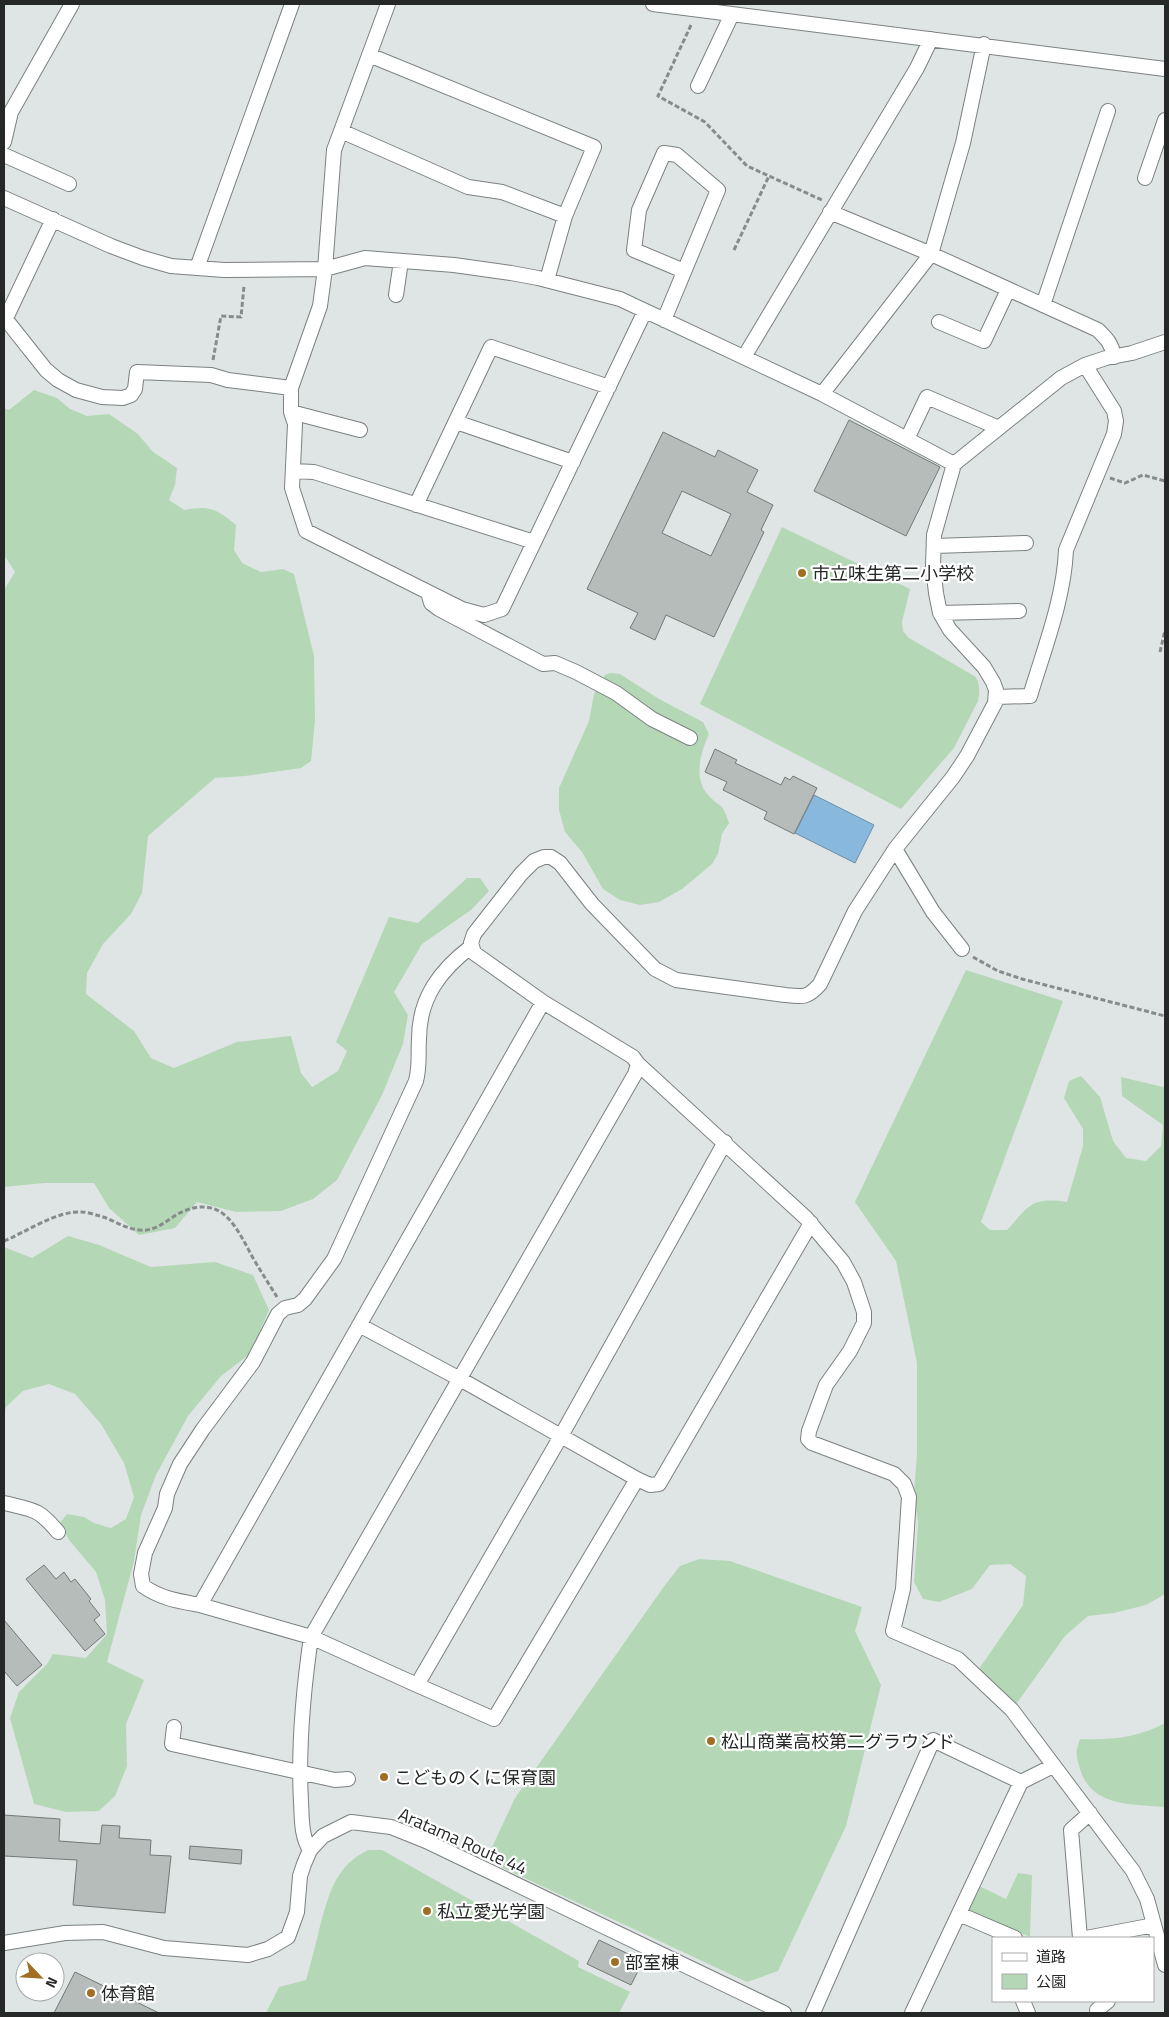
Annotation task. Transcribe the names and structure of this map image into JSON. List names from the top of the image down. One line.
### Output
{"streets":{"street":["Aratama Route 44"]},"places":["市立味生第二小学校","松山商業高校第二グラウンド","こどものくに保育園","私立愛光学園","部室棟","体育館"],"legend":["道路","公園"],"north":"bottom right"}
